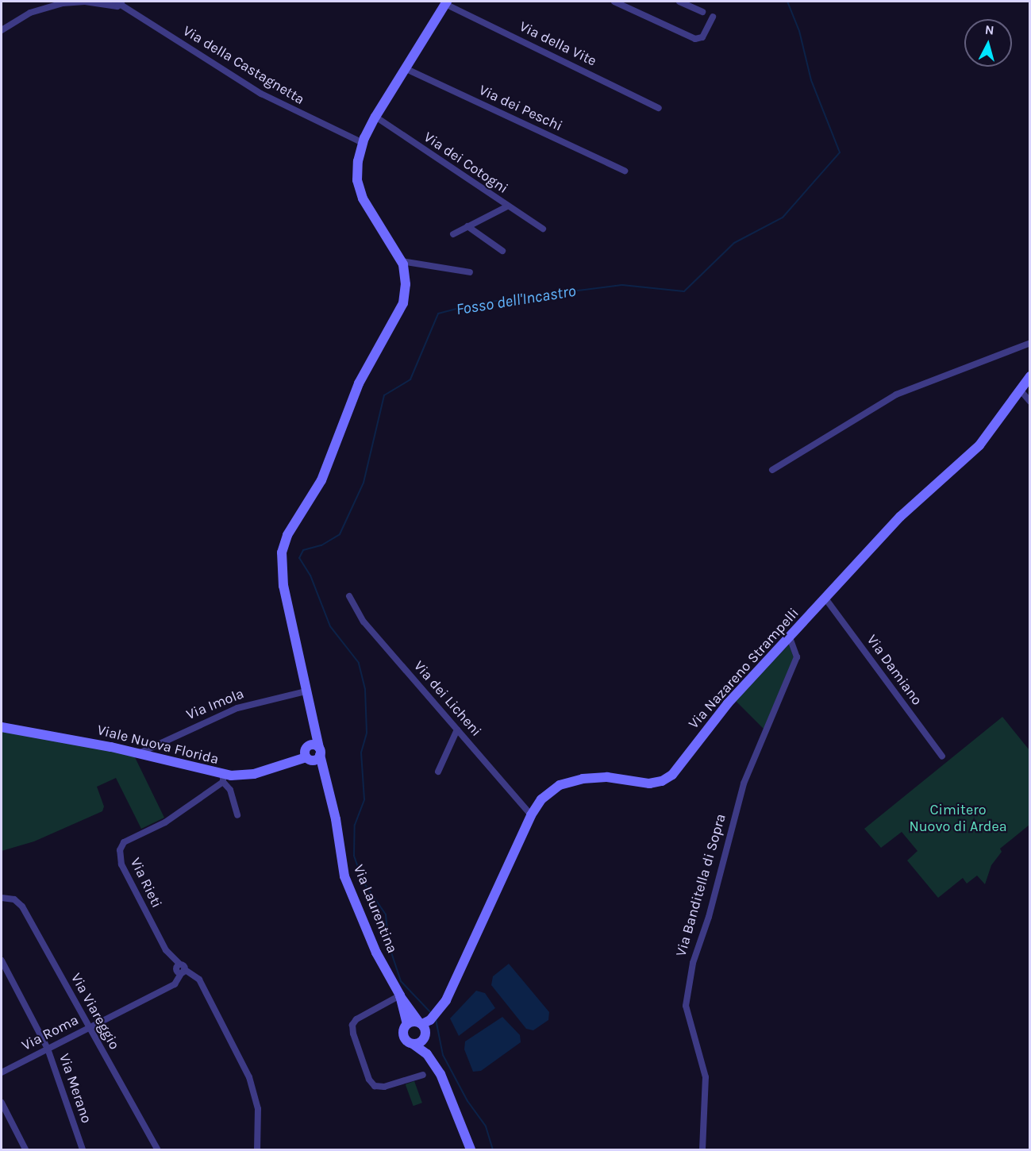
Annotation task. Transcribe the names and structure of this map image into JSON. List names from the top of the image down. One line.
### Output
{"streets":{"street":["Via della Vite","Via della Castagnetta","Via dei Peschi","Via dei Cotogni","Via Nazareno Strampelli","Via Damiano","Via dei Licheni","Via Imola","Viale Nuova Florida","Via Rieti","Via Banditella di Sopra","Via Laurentina","Via Viareggio","Via Roma","Via Merano"]},"crossings":[["Via Nazareno Strampelli","Via Damiano"],["Via Nazareno Strampelli","Via dei Licheni"],["Via Nazareno Strampelli","Via Banditella di Sopra"],["Via Nazareno Strampelli","Via Laurentina"],["Via Imola","Viale Nuova Florida"],["Via Imola","Via Laurentina"],["Viale Nuova Florida","Via Rieti"],["Viale Nuova Florida","Via Laurentina"],["Via Rieti","Via Roma"],["Via Viareggio","Via Roma"],["Via Roma","Via Merano"]],"water":["Fosso dell'Incastro"],"parks":["Cimitero Nuovo di Ardea"],"north":"top"}
